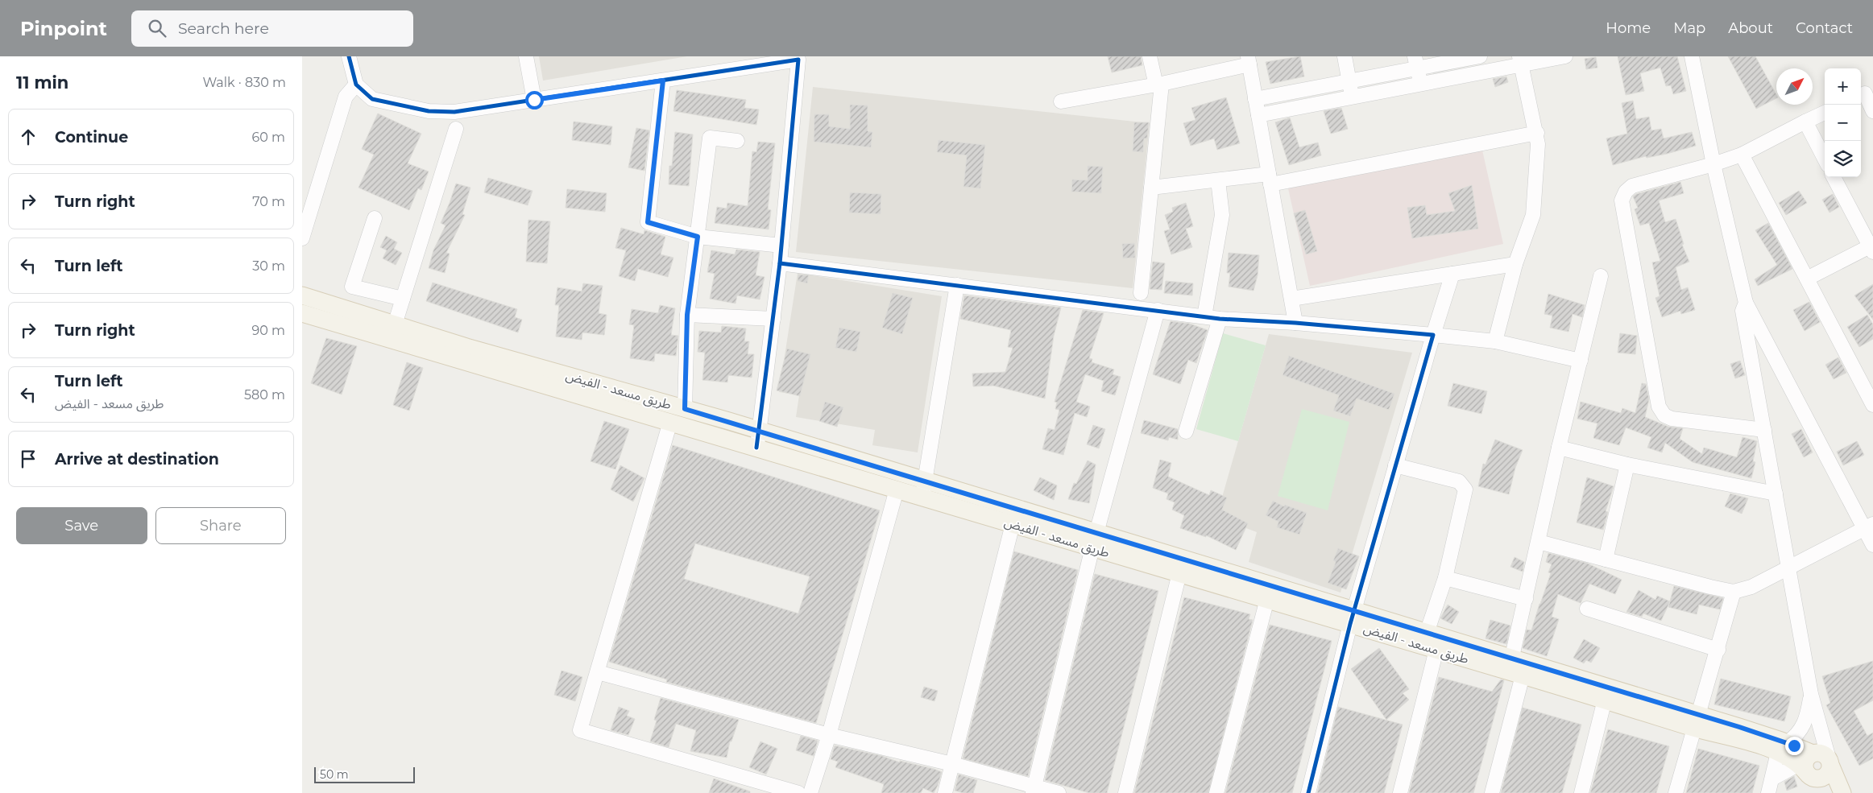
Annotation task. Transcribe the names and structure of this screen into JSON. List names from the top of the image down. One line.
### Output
{"streets":{"main road":["طريق مسعد - الفيض"]},"scale_bar":"50 m","north":"top right","page":{"header":"Pinpoint","search":"Search here","nav":["Home","Map","About","Contact"],"heading":["11 min","Walk · 830 m"],"map_buttons":["+","−"],"list":[["Continue","60 m"],["Turn right","70 m"],["Turn left","30 m"],["Turn right","90 m"],["Turn left","طريق مسعد - الفيض","580 m"],"Arrive at destination"],"buttons":["Save","Share"],"scale":"50 m"}}
